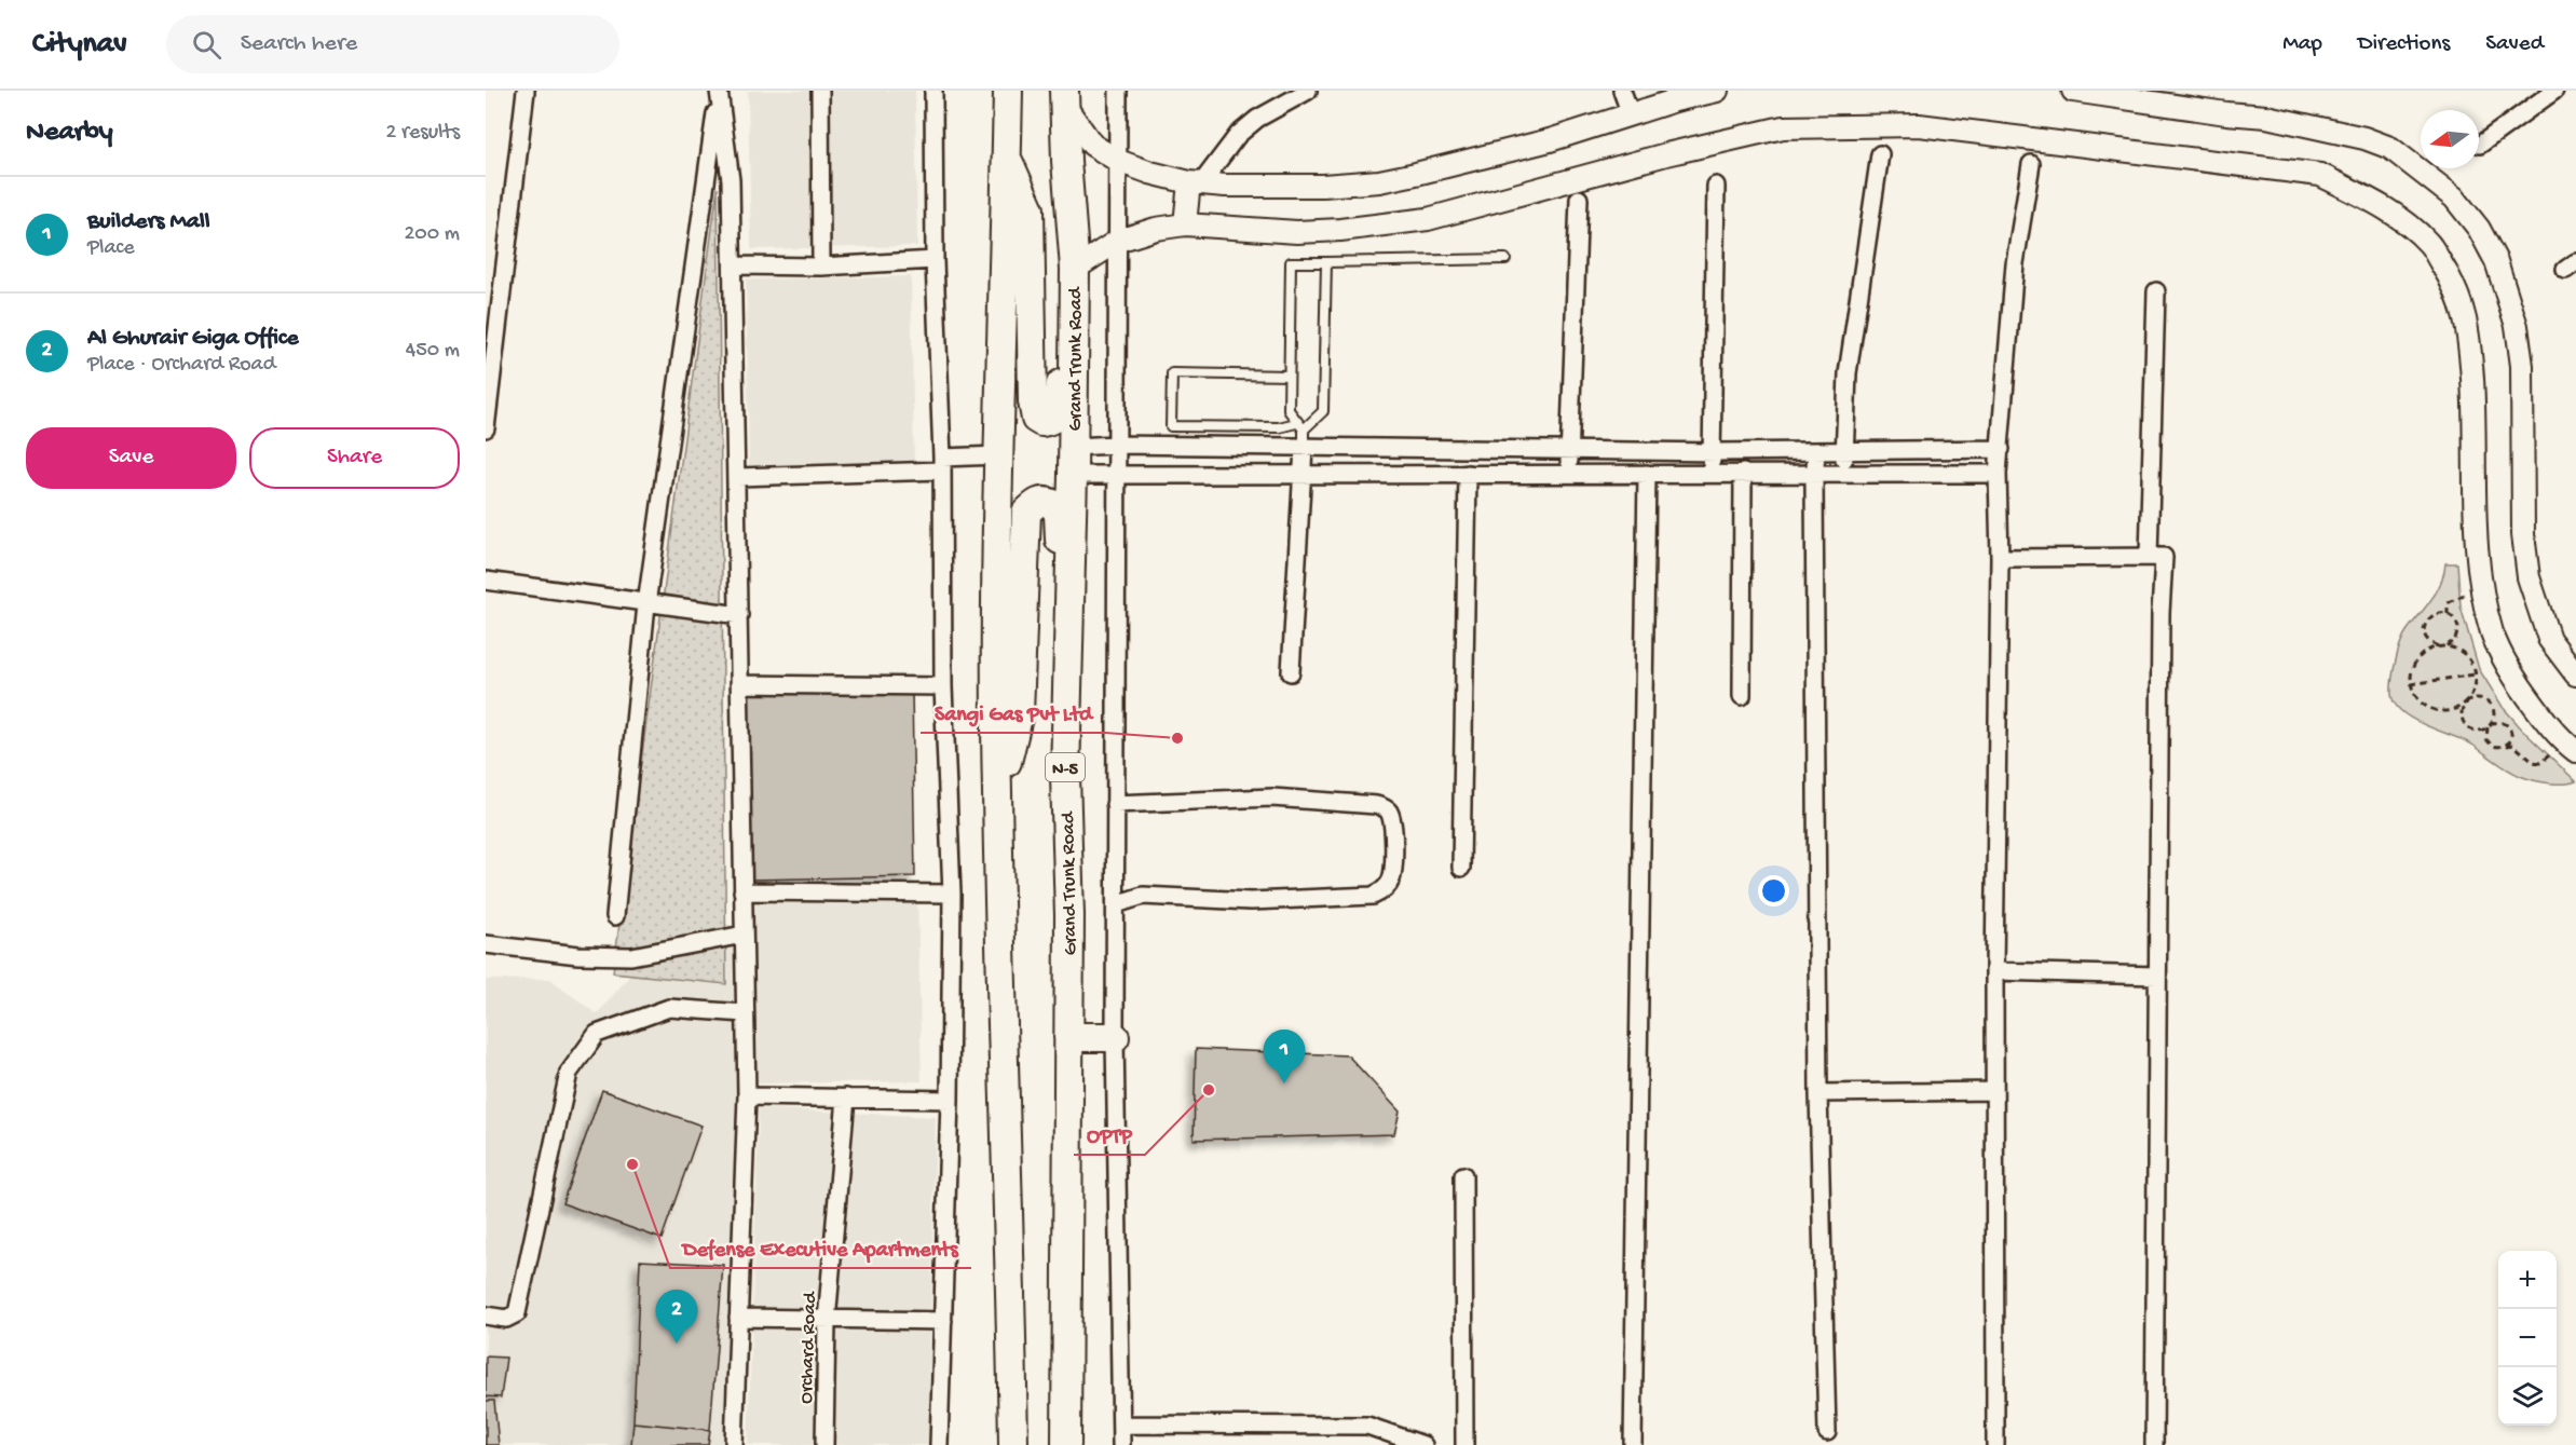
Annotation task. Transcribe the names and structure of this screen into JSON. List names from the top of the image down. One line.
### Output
{"streets":{"highway":["Grand Trunk Road","N-5"],"street":["Orchard Road"]},"places":["Sangi Gas Pvt Ltd","OPTP","Defense Executive Apartments"],"north":"left","page":{"header":"Citynav","search":"Search here","nav":["Map","Directions","Saved"],"heading":["Nearby","2 results"],"list":[{"mark":"1","name":"Builders Mall","note":"Place","value":"200 m"},{"mark":"2","name":"Al Ghurair Giga Office","note":"Place · Orchard Road","value":"450 m"}],"buttons":["Save","Share"],"pins":["1","2"],"map_buttons":["+","−"]}}
